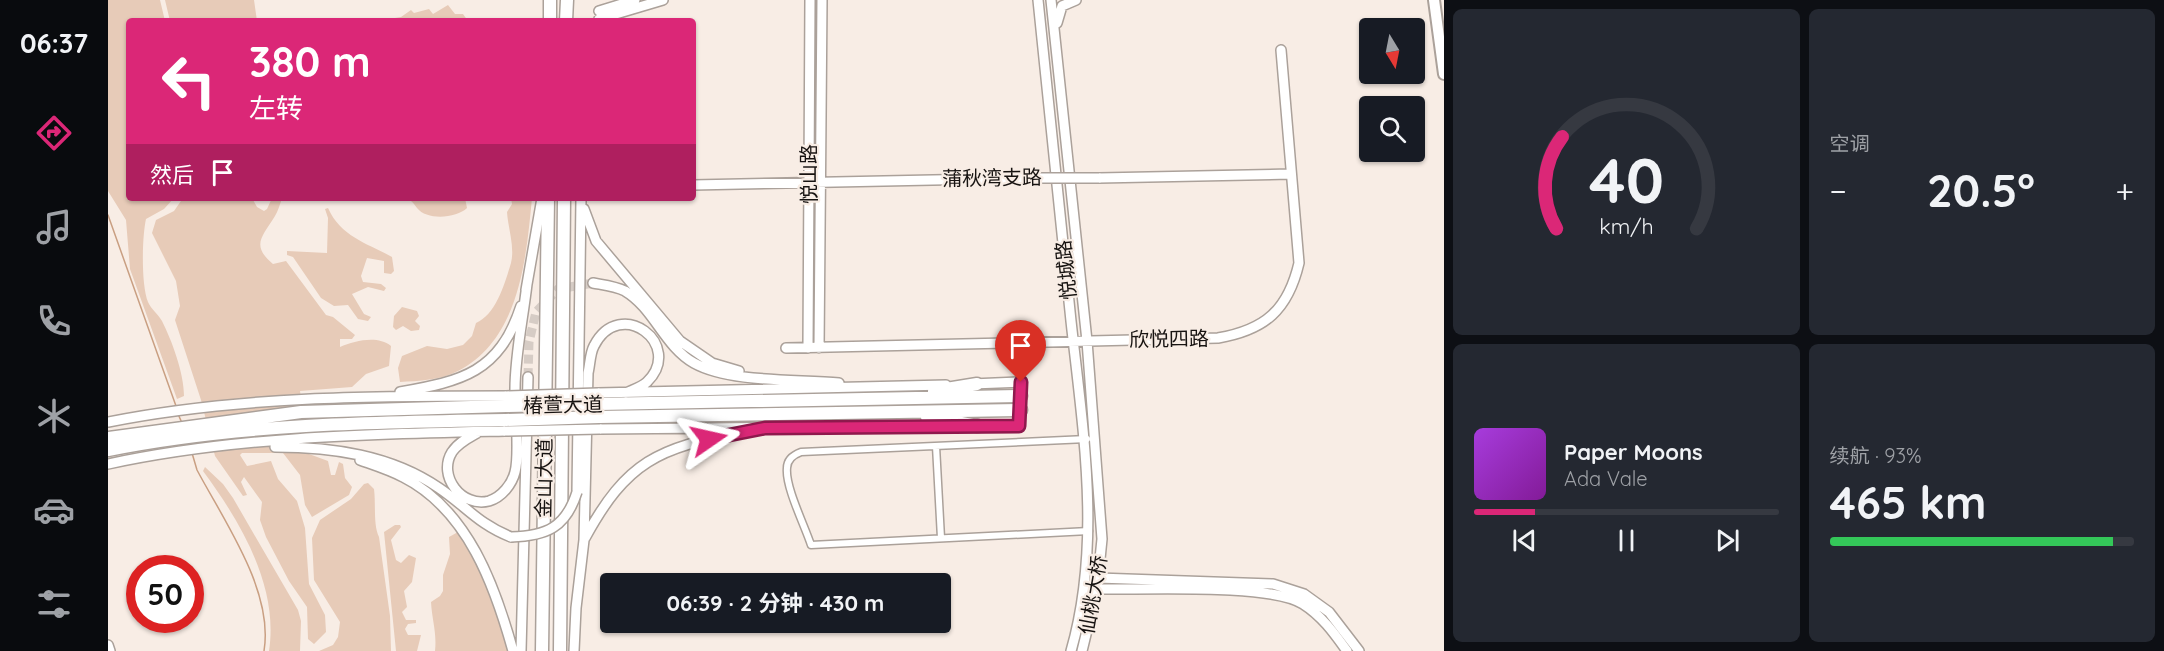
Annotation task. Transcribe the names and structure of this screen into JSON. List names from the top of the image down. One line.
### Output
{"streets":{"highway":["椿萱大道","金山大道"],"main road":["悦山路","蒲秋湾支路","悦城路","欣悦四路","仙桃大桥"]},"crossings":[["悦山路","蒲秋湾支路"],["悦山路","欣悦四路"],["蒲秋湾支路","欣悦四路"],["悦城路","欣悦四路"],["悦城路","仙桃大桥"]],"north":"bottom","page":{"tabs":"06:37","tile":["空调",["续航 · 93%","465 km"]],"turn":["380 m","左转"],"then":"然后","heat":["−","20.5°","+"],"song":["Paper Moons","Ada Vale"],"limit":"50","trip":"06:39 · 2 分钟 · 430 m","gauge":["40","km/h"]}}
